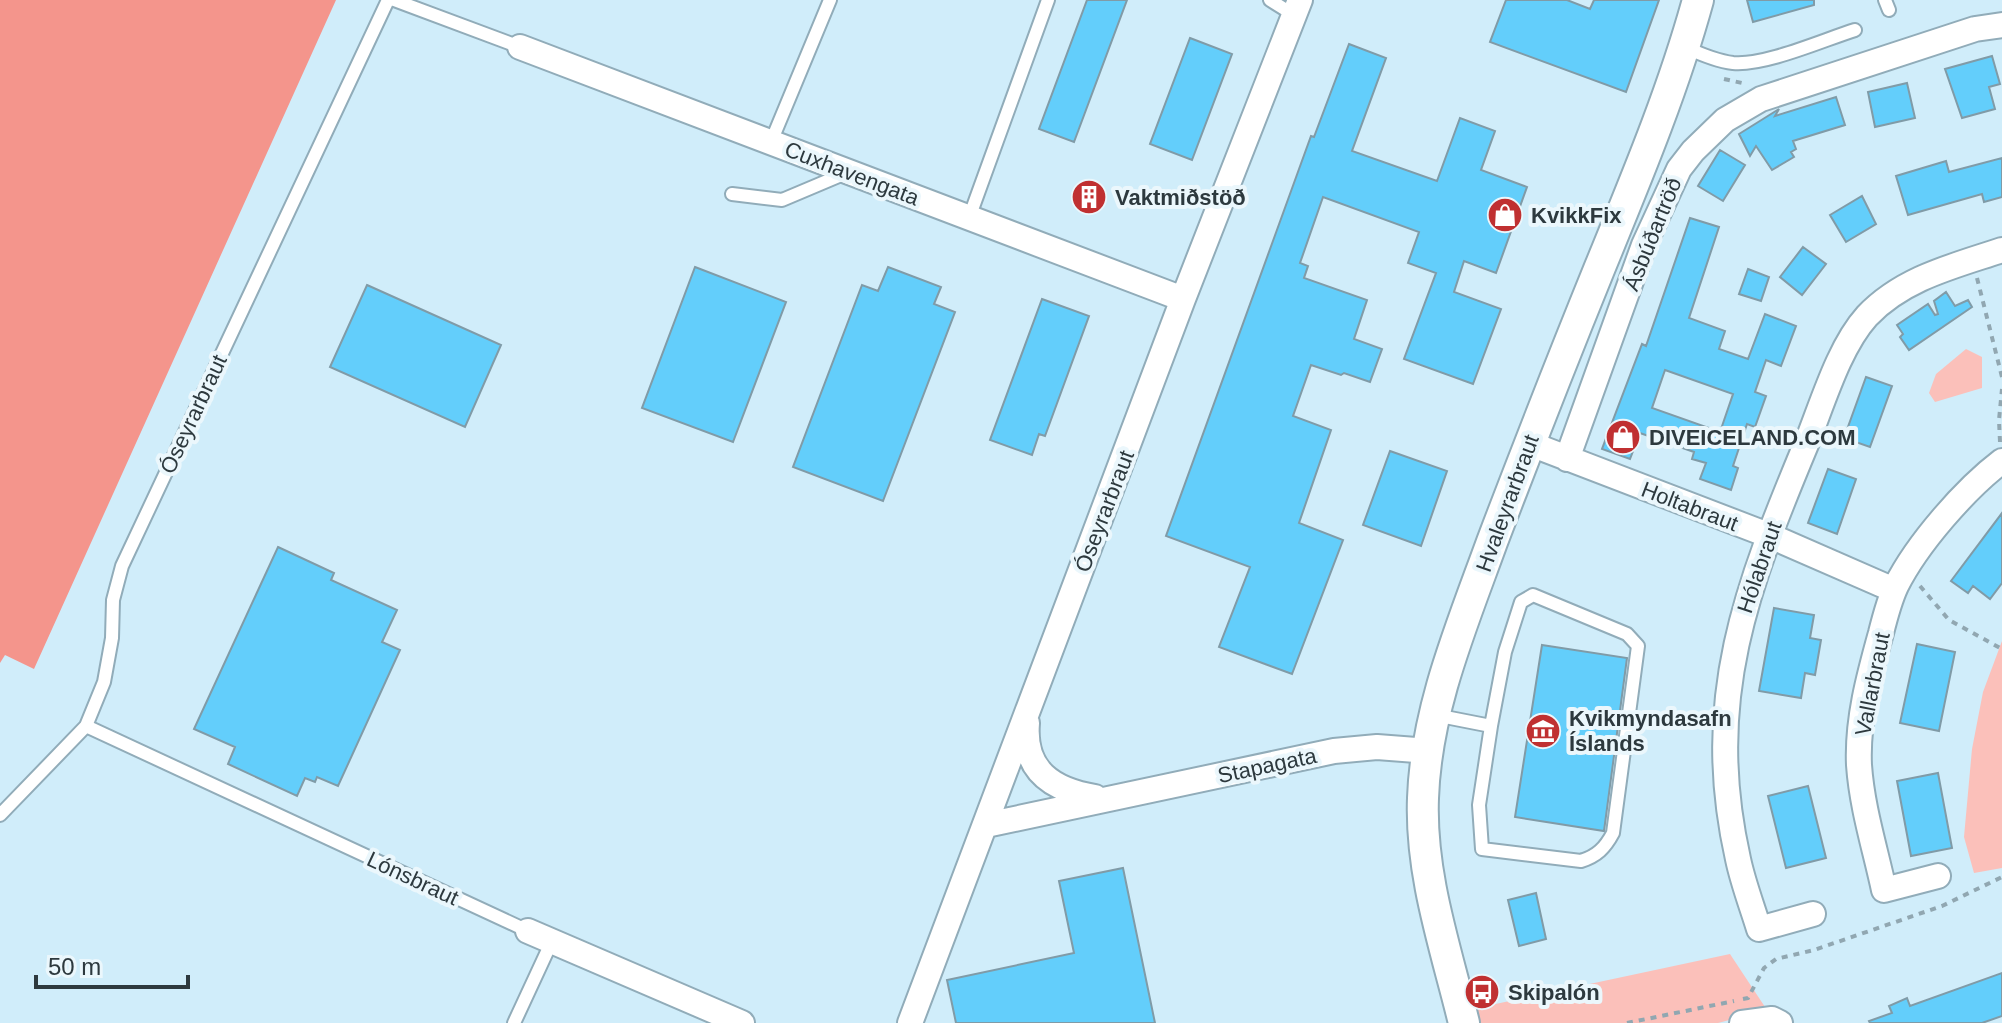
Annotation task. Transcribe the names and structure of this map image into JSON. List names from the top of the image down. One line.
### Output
{"streets":{"street":["Cuxhavengata","Ásbúðartröð","Óseyrarbraut","Hvaleyrarbraut","Holtabraut","Hólabraut","Vallarbraut","Stapagata","Lónsbraut"]},"crossings":[["Cuxhavengata","Óseyrarbraut"],["Ásbúðartröð","Holtabraut"],["Óseyrarbraut","Stapagata"],["Óseyrarbraut","Lónsbraut"],["Hvaleyrarbraut","Holtabraut"],["Hvaleyrarbraut","Stapagata"],["Holtabraut","Hólabraut"],["Holtabraut","Vallarbraut"]],"places":{"building":["Vaktmiðstöð"],"shop":["KvikkFix","DIVEICELAND.COM"],"museum":["Kvikmyndasafn Íslands"],"bus stop":["Skipalón"]},"scale_bar":"50 m"}
